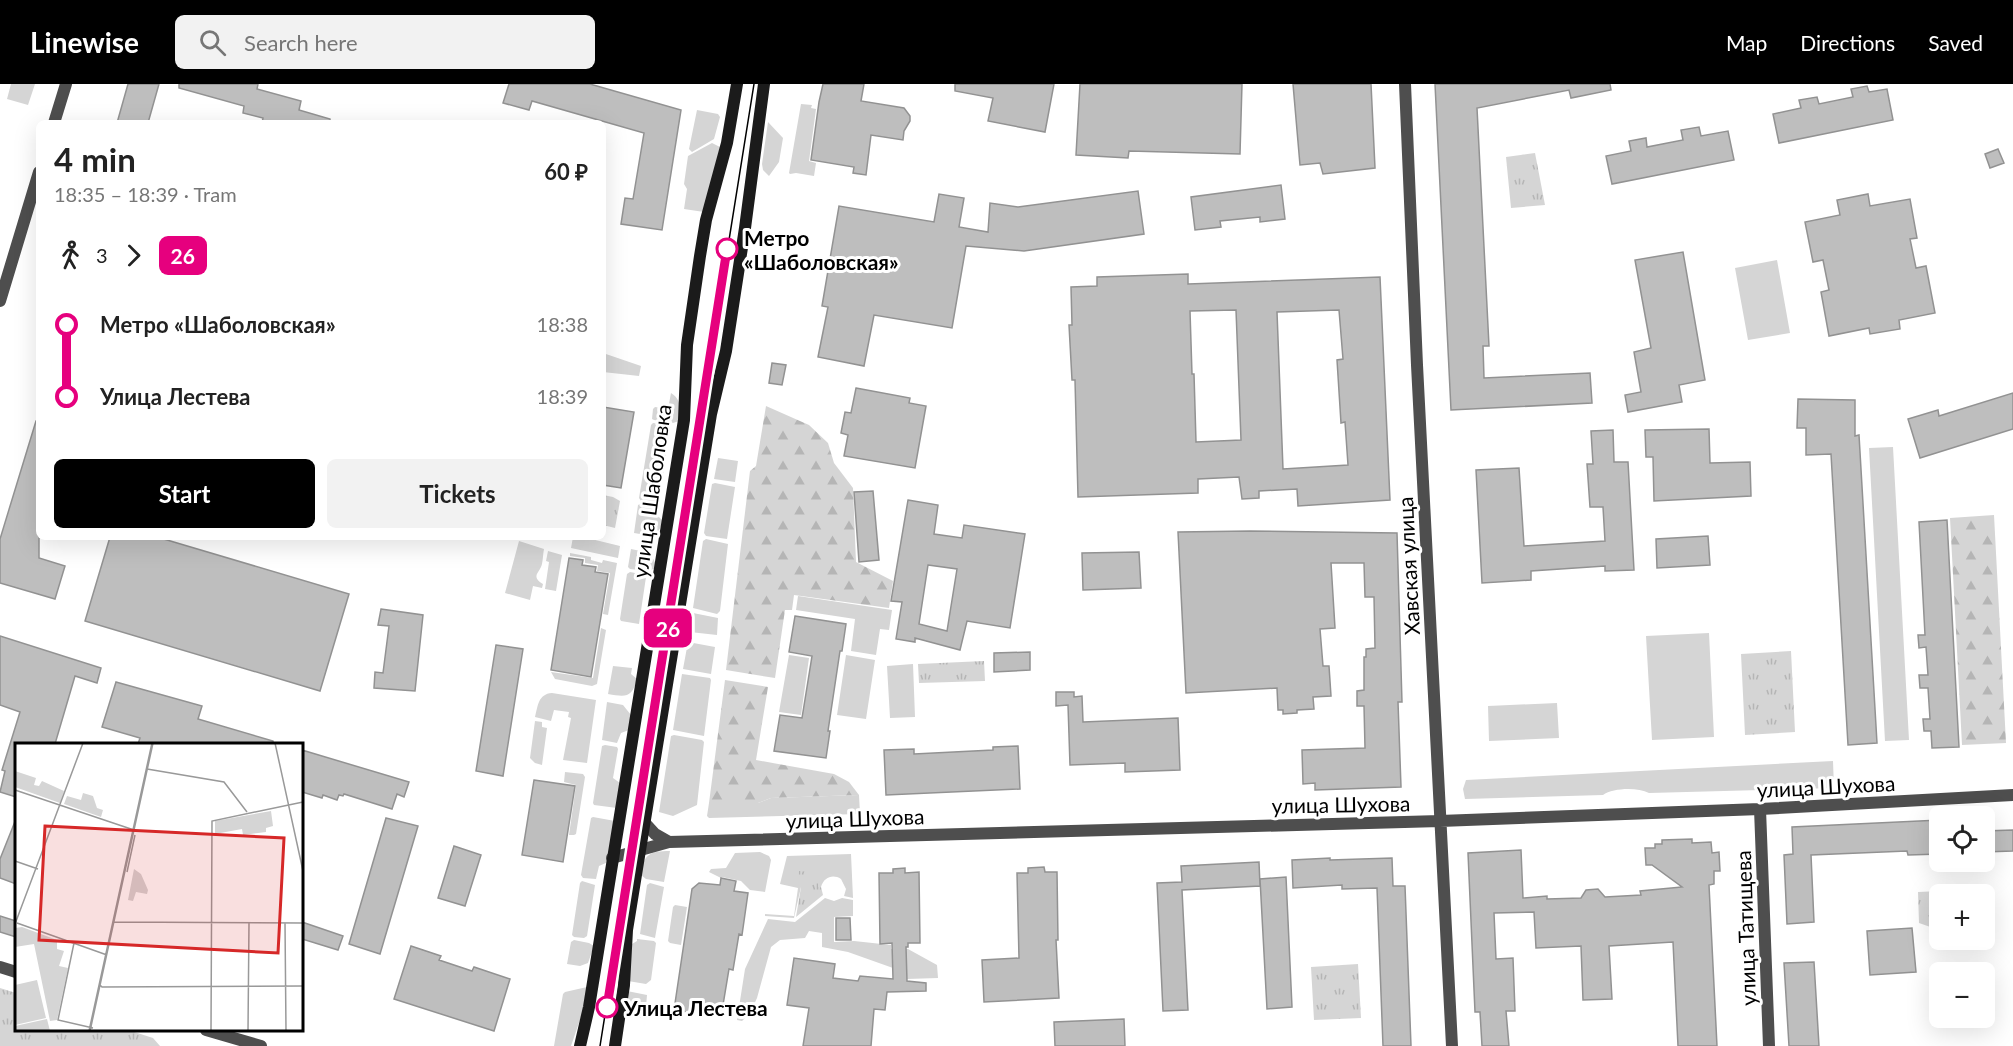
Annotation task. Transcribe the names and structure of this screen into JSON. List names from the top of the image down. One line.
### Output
{"streets":{"main road":["улица Шаболовка"],"street":["Хавская улица","улица Шухова","улица Татищева"]},"crossings":[["улица Шаболовка","улица Шухова"],["Хавская улица","улица Шухова"],["улица Шухова","улица Татищева"]],"places":["Метро «Шаболовская»","Улица Лестева"],"lines":["tram line 26"],"page":{"header":"Linewise","search":"Search here","nav":["Map","Directions","Saved"],"on_map":"26","heading":["4 min","18:35 – 18:39 · Tram","60 ₽"],"legs":["3","26"],"list":[{"name":"Метро «Шаболовская»","value":"18:38"},{"name":"Улица Лестева","value":"18:39"}],"buttons":["Start","Tickets"],"map_buttons":["+","−"]}}
